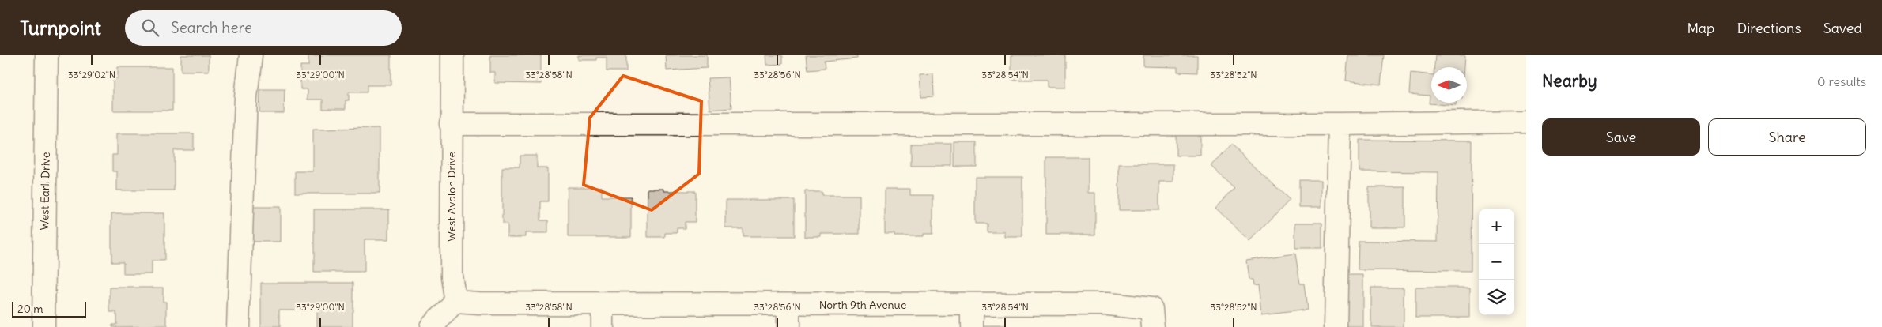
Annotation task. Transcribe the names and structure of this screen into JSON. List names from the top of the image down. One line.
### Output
{"streets":{"street":["West Earll Drive","West Avalon Drive","North 9th Avenue"]},"crossings":[["West Avalon Drive","North 9th Avenue"]],"scale_bar":"20 m","north":"left","page":{"header":"Turnpoint","search":"Search here","nav":["Map","Directions","Saved"],"heading":["Nearby","0 results"],"buttons":["Save","Share"],"map_buttons":["+","−"],"scale":"20 m"},"coordinates":["33°29'02\"N","33°29'00\"N","33°28'58\"N","33°28'56\"N","33°28'54\"N","33°28'52\"N"]}
